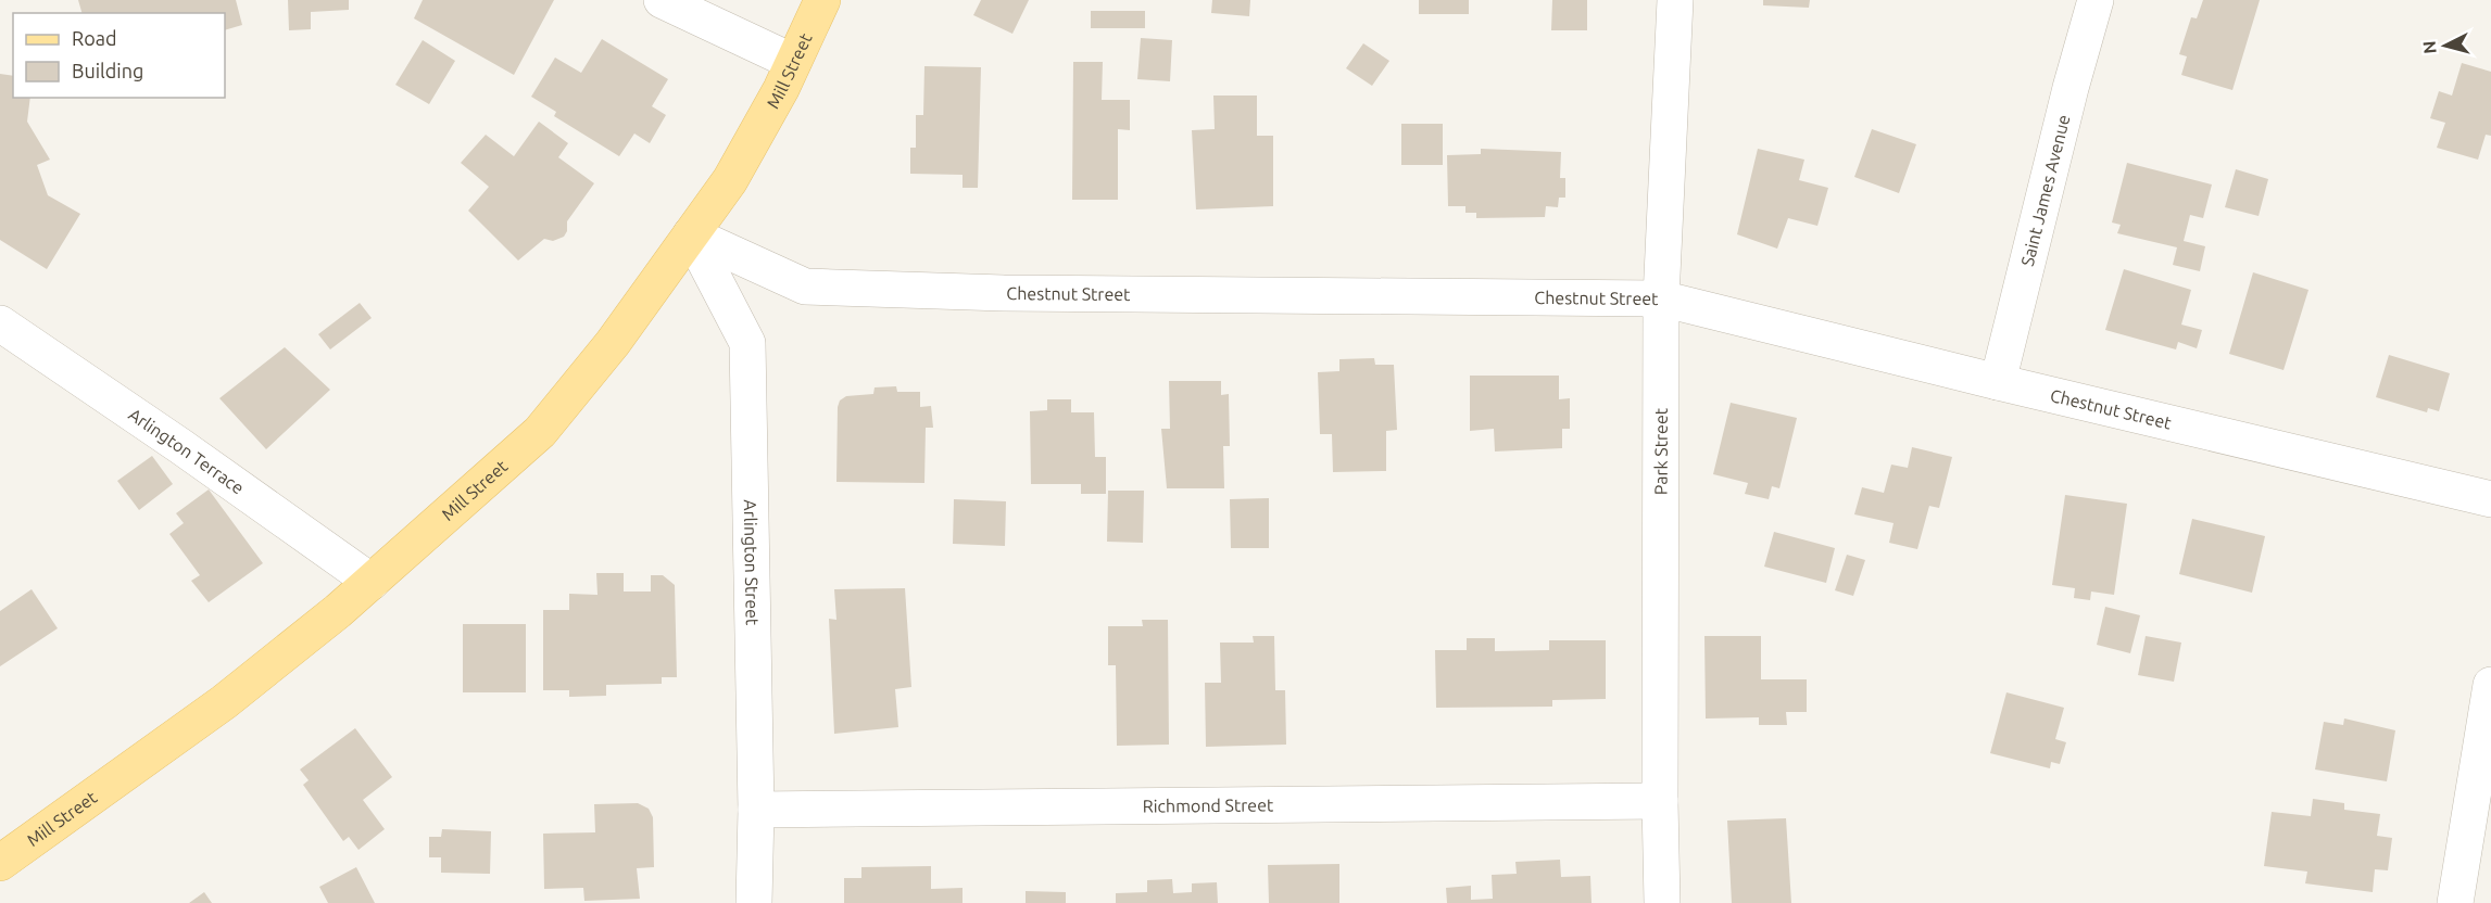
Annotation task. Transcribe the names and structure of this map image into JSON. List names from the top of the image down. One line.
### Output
{"streets":{"main road":["Mill Street"],"street":["Saint James Avenue","Chestnut Street","Arlington Terrace","Park Street","Arlington Street","Richmond Street"]},"crossings":[["Mill Street","Chestnut Street"],["Mill Street","Arlington Terrace"],["Mill Street","Arlington Street"],["Saint James Avenue","Chestnut Street"],["Chestnut Street","Park Street"],["Chestnut Street","Arlington Street"],["Park Street","Richmond Street"],["Arlington Street","Richmond Street"]],"legend":["Road","Building"],"north":"left"}
